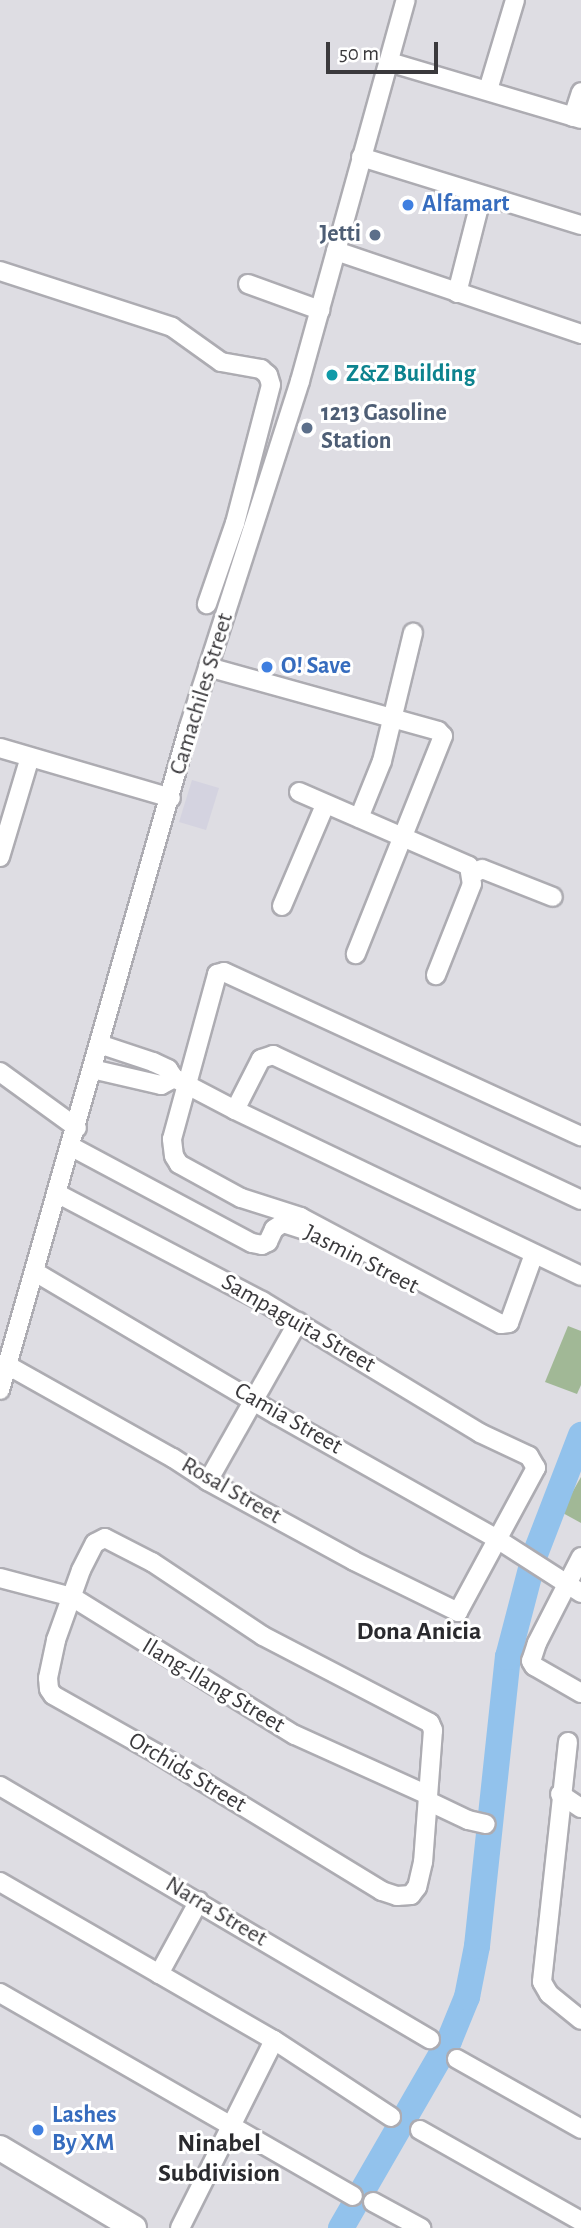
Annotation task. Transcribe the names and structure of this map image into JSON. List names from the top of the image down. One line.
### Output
{"streets":{"street":["Camachiles Street","Jasmin Street","Sampaguita Street","Camia Street","Rosal Street","Ilang-Ilang Street","Orchids Street","Narra Street"]},"crossings":[["Camachiles Street","Jasmin Street"],["Camachiles Street","Sampaguita Street"],["Camachiles Street","Camia Street"],["Camachiles Street","Rosal Street"],["Sampaguita Street","Camia Street"],["Sampaguita Street","Rosal Street"],["Camia Street","Rosal Street"],["Ilang-Ilang Street","Orchids Street"]],"districts":["Dona Anicia","Ninabel Subdivision"],"places":["Alfamart","Jetti","Z&Z Building","1213 Gasoline Station","O! Save","Lashes By XM"],"scale_bar":"50 m"}
